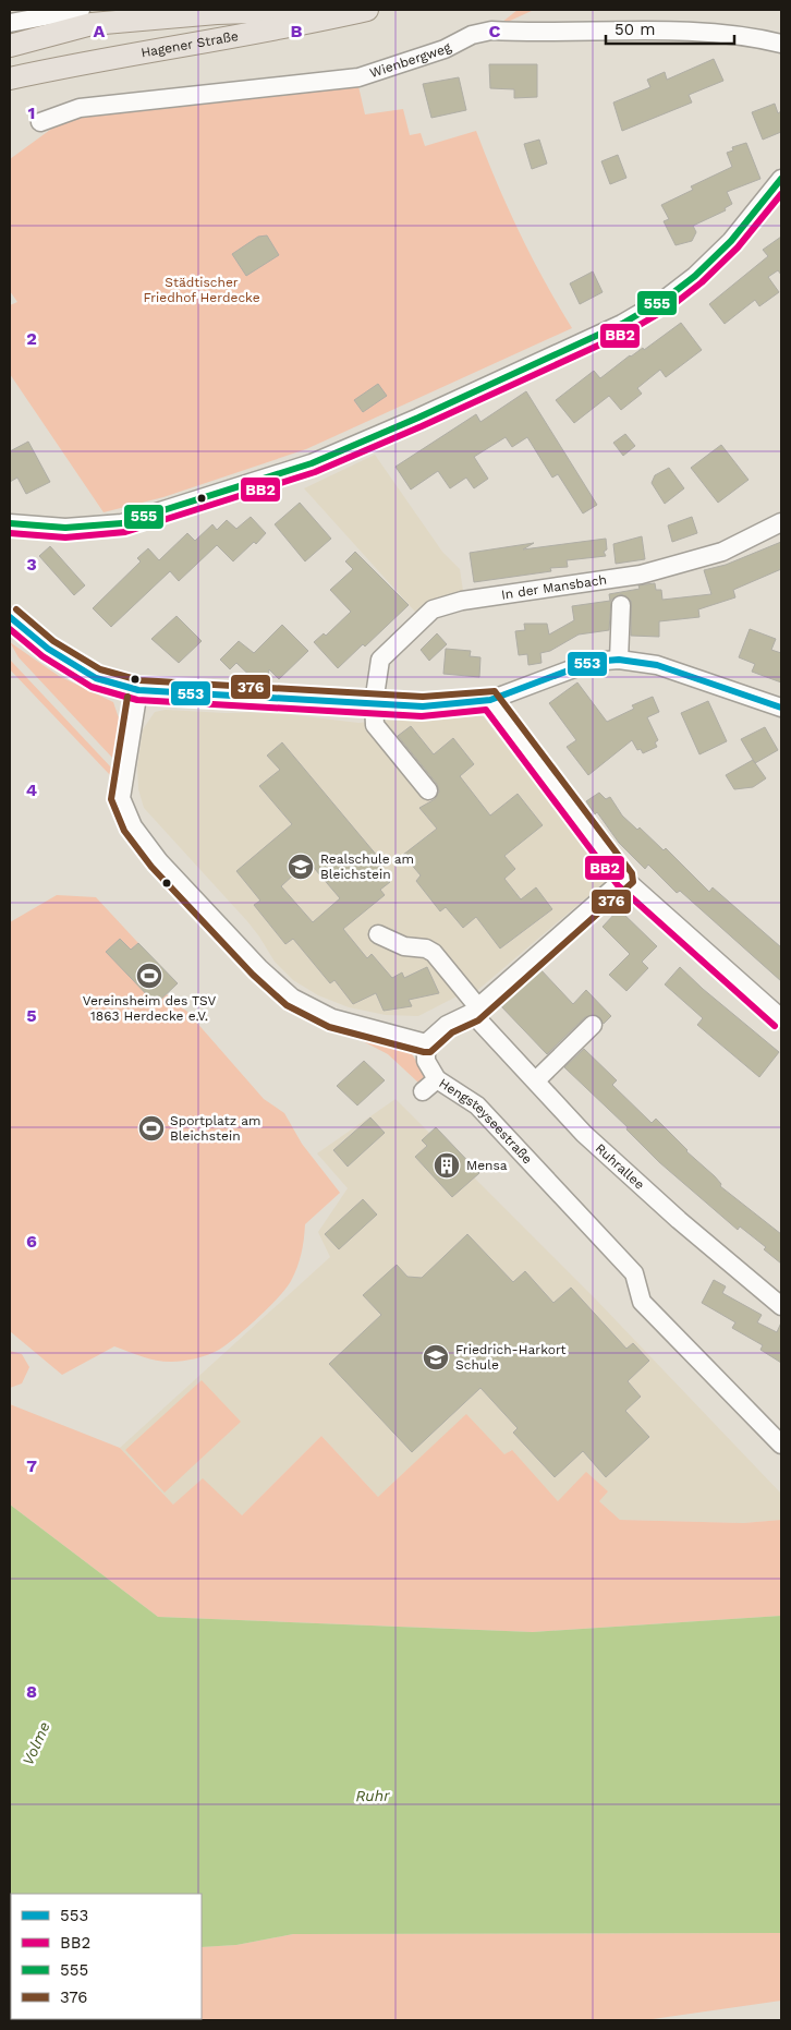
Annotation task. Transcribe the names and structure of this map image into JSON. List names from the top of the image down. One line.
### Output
{"streets":{"main road":["Hagener Straße"],"street":["Wienbergweg","In der Mansbach","Hengsteyseestraße","Ruhrallee"]},"water":["Volme","Ruhr"],"parks":["Städtischer Friedhof Herdecke"],"places":{"school or university":["Realschule am Bleichstein","Friedrich-Harkort Schule"],"sports":["Vereinsheim des TSV 1863 Herdecke e.V.","Sportplatz am Bleichstein"],"building":["Mensa"]},"lines":["transit line 555","transit line BB2","transit line 376","transit line 553"],"legend":["553","BB2","555","376"],"scale_bar":"50 m","grid":{"columns":["A","B","C"],"rows":["1","2","3","4","5","6","7","8"]}}
